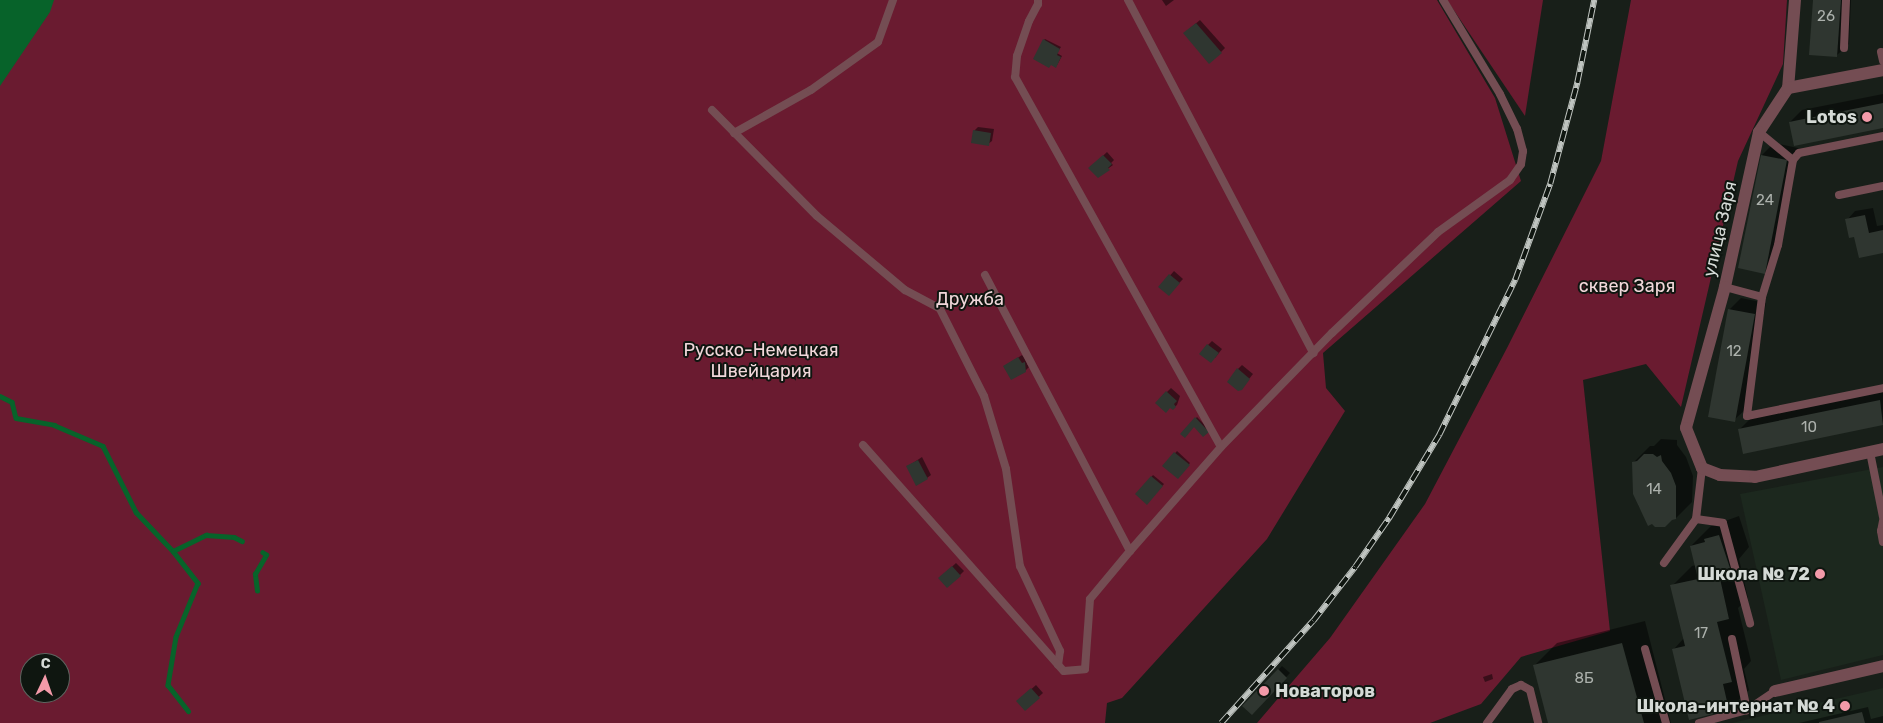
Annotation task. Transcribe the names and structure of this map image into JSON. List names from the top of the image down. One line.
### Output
{"streets":{"street":["улица Заря"]},"parks":["сквер Заря","Дружба","Русско-Немецкая Швейцария"],"places":["Lotos","Школа № 72","Новаторов","Школа-интернат № 4"],"house_numbers":["26","24","12","10","14","17","8Б"],"north":"top"}
